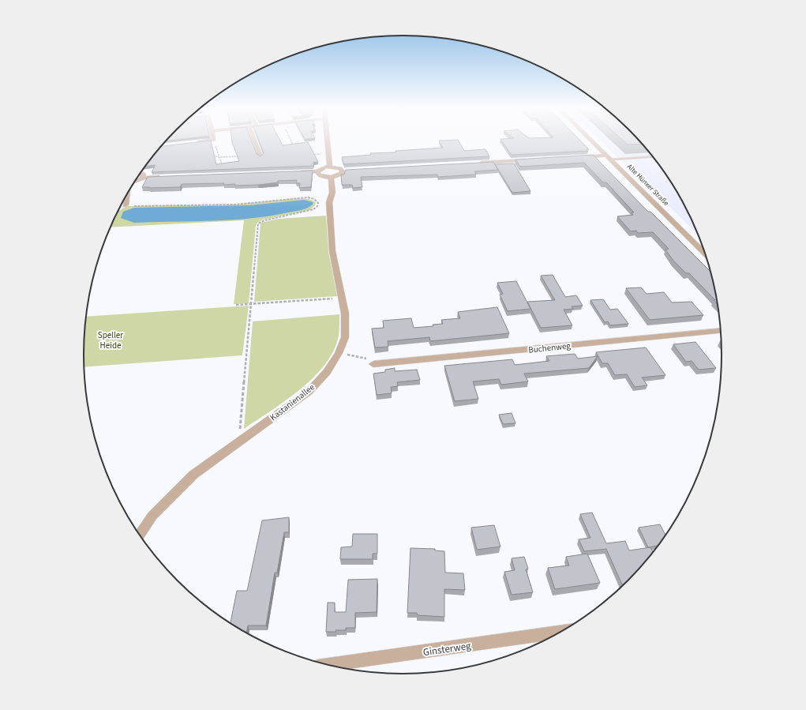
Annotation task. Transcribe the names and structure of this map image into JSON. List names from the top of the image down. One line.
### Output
{"streets":{"street":["Alte Hünxer Straße","Buchenweg","Kastanienallee","Ginsterweg"]},"parks":["Speller Heide"]}
